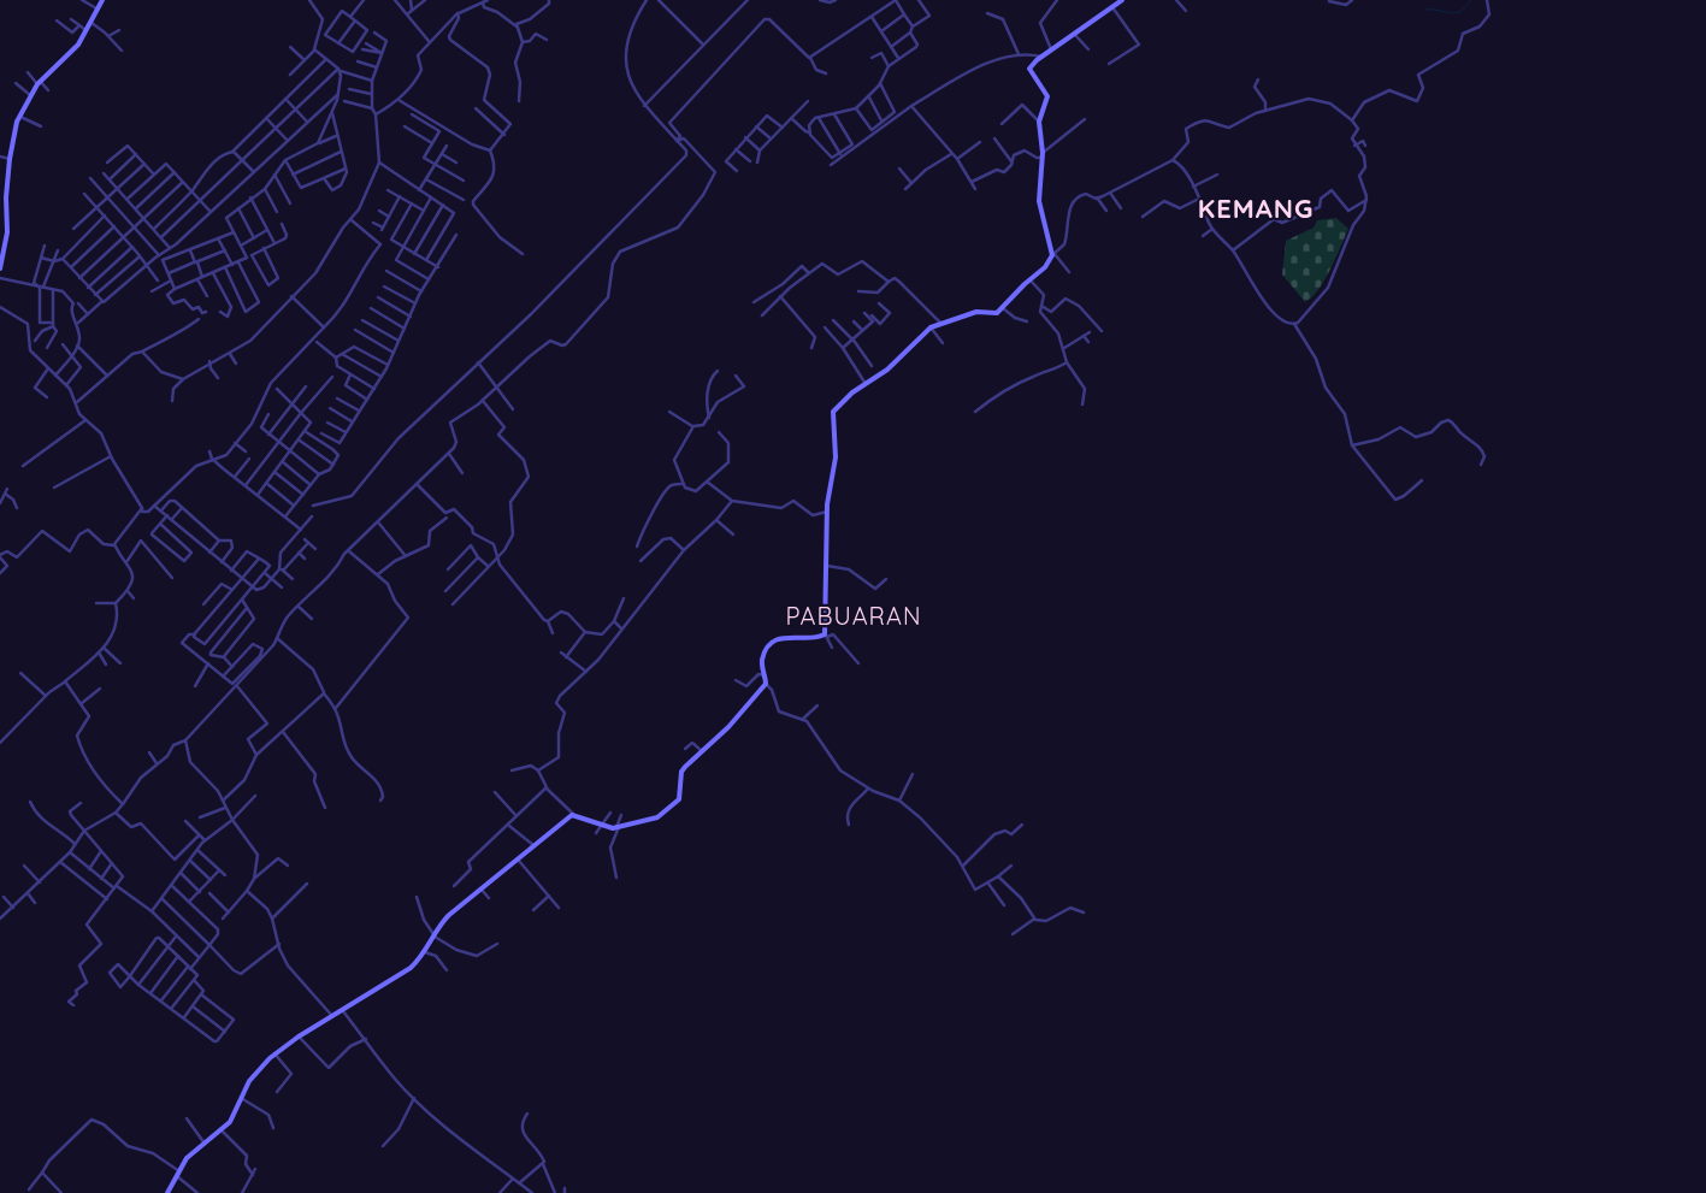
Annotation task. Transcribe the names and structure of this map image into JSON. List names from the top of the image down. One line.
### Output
{"districts":["KEMANG","PABUARAN"]}
